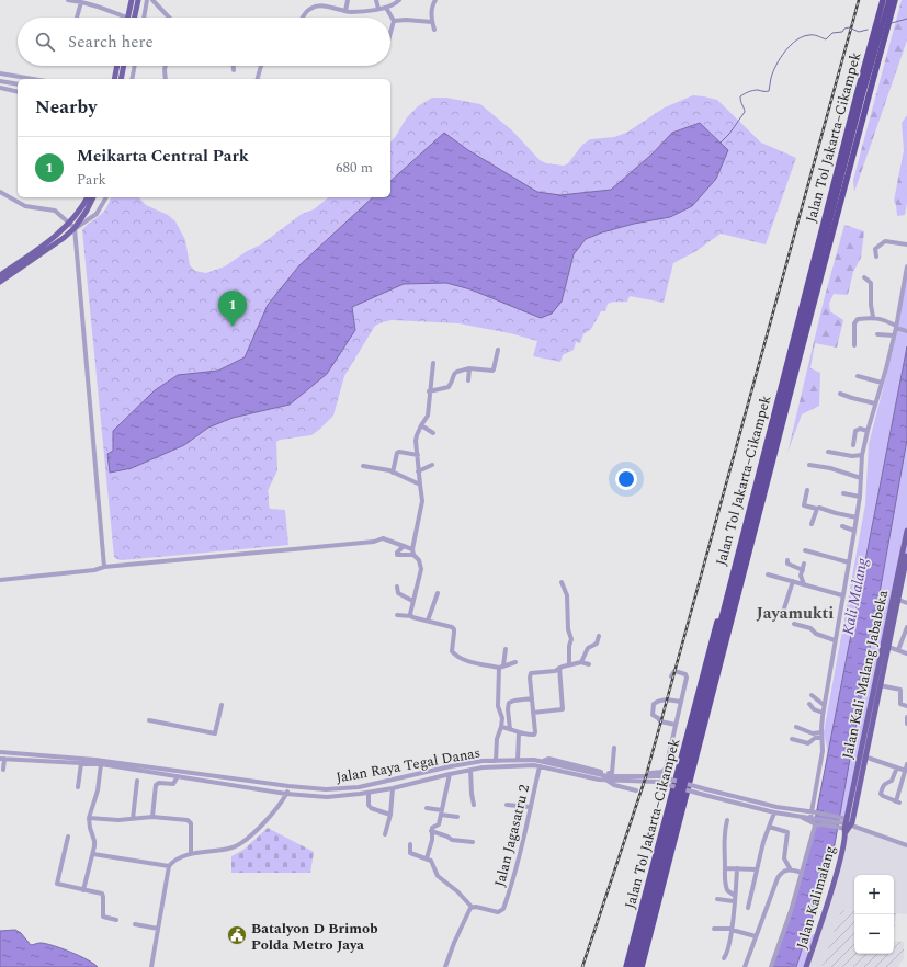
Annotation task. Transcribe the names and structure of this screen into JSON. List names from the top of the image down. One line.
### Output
{"streets":{"highway":["Jalan Tol Jakarta–Cikampek"],"main road":["Jalan Kali Malang Jababeka","Jalan Kalimalang"],"street":["Jalan Raya Tegal Danas","Jalan Jagasatru 2"]},"crossings":[["Jalan Kali Malang Jababeka","Jalan Raya Tegal Danas"],["Jalan Kali Malang Jababeka","Jalan Kalimalang"],["Jalan Raya Tegal Danas","Jalan Jagasatru 2"],["Jalan Raya Tegal Danas","Jalan Kalimalang"]],"districts":["Jayamukti"],"water":["Kali Malang"],"places":{"public building":["Batalyon D Brimob Polda Metro Jaya"]},"page":{"search":"Search here","heading":"Nearby","list":[{"mark":"1","name":"Meikarta Central Park","note":"Park","value":"680 m"}],"pins":"1","map_buttons":["+","−"]}}
